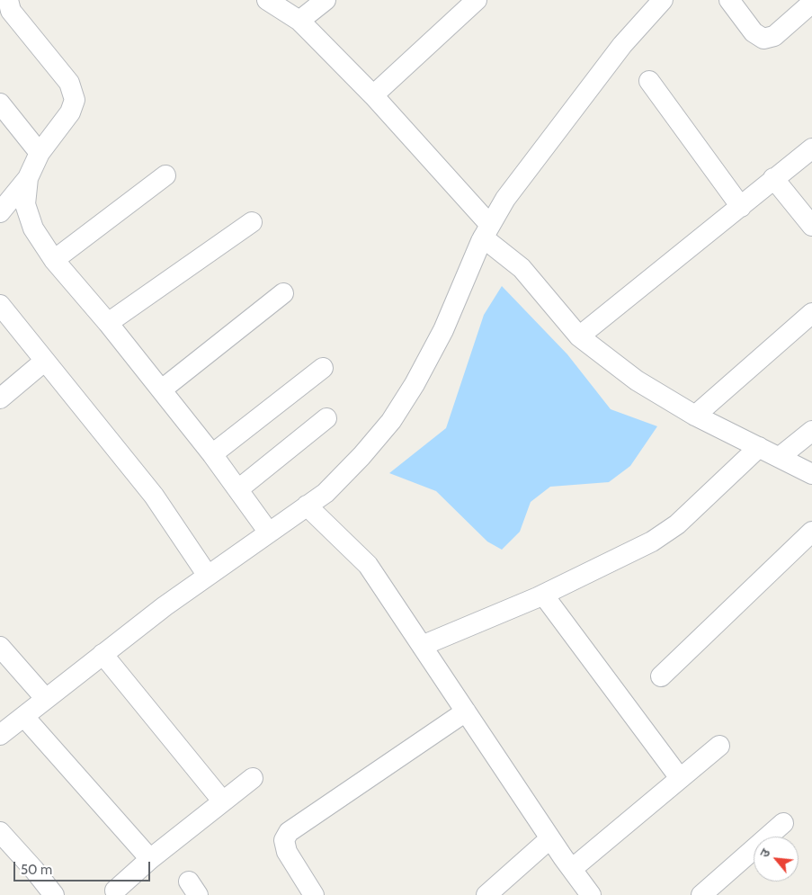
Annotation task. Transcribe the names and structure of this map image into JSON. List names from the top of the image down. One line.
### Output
{"scale_bar":"50 m","north":"top left"}
